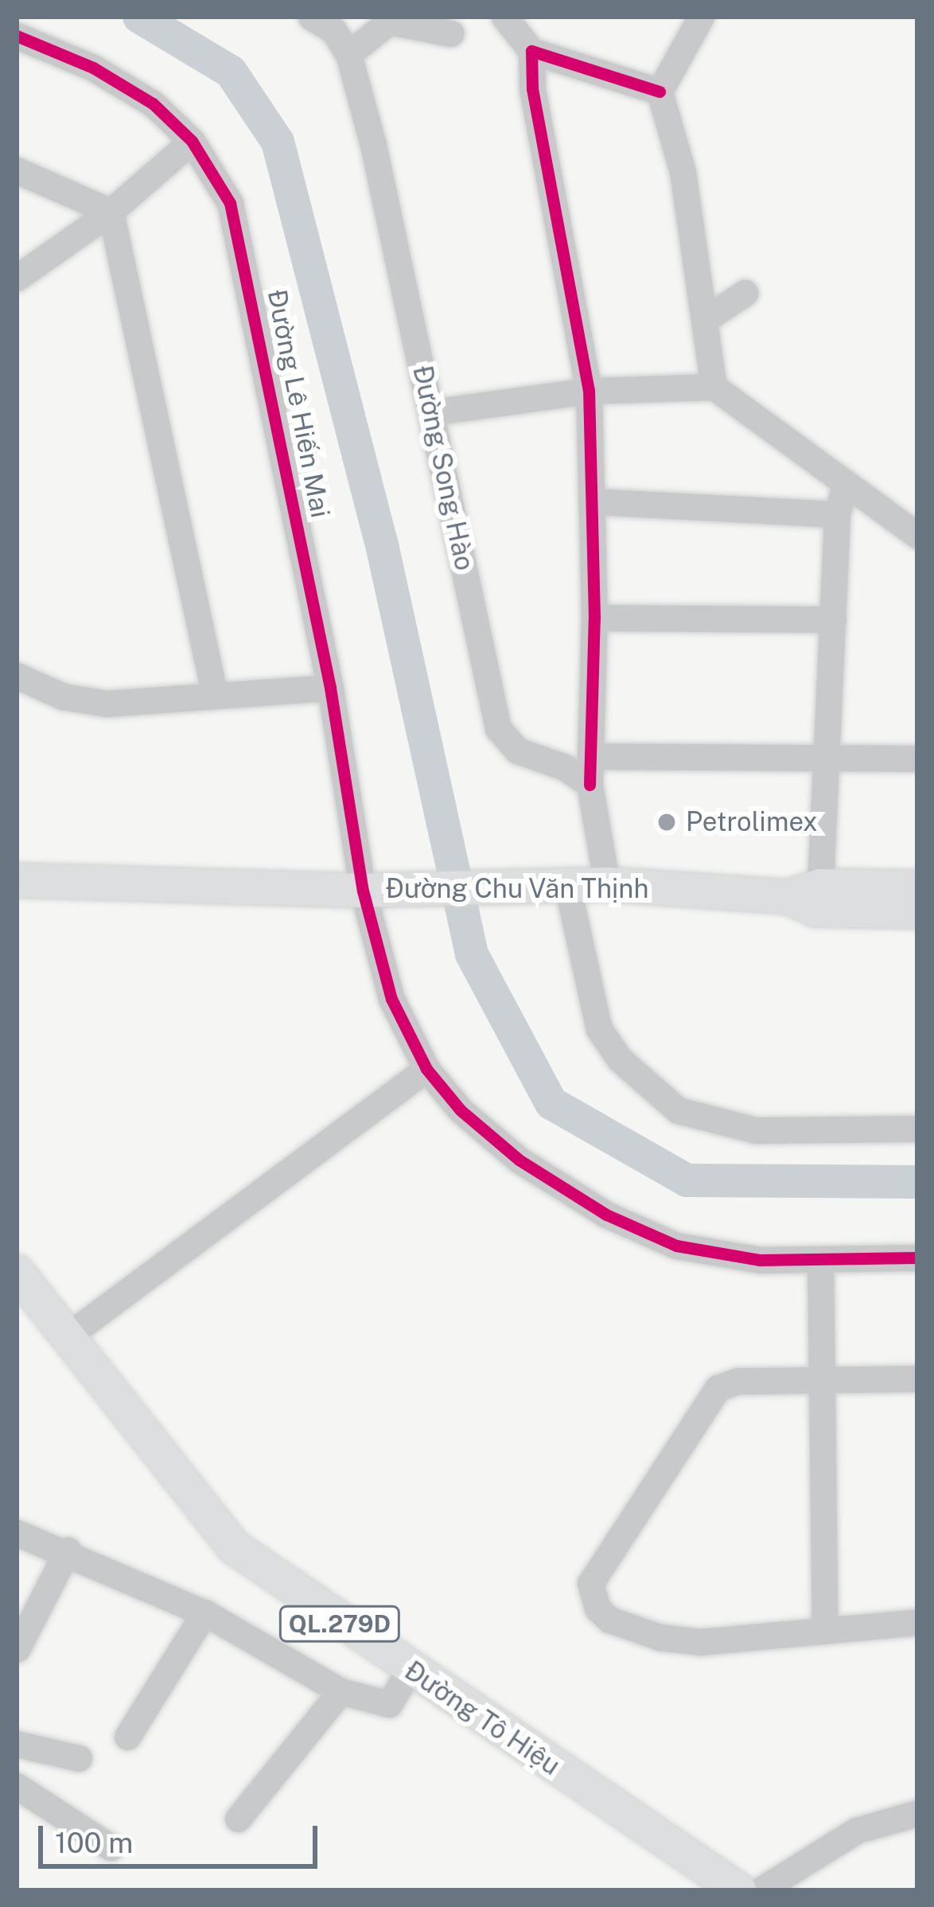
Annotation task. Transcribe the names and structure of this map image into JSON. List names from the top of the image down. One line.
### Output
{"streets":{"main road":["Đường Chu Văn Thịnh","QL.279D","Đường Tô Hiệu"],"street":["Đường Lê Hiến Mai","Đường Song Hào"]},"crossings":[["Đường Lê Hiến Mai","Đường Chu Văn Thịnh"]],"places":["Petrolimex"],"scale_bar":"100 m"}
